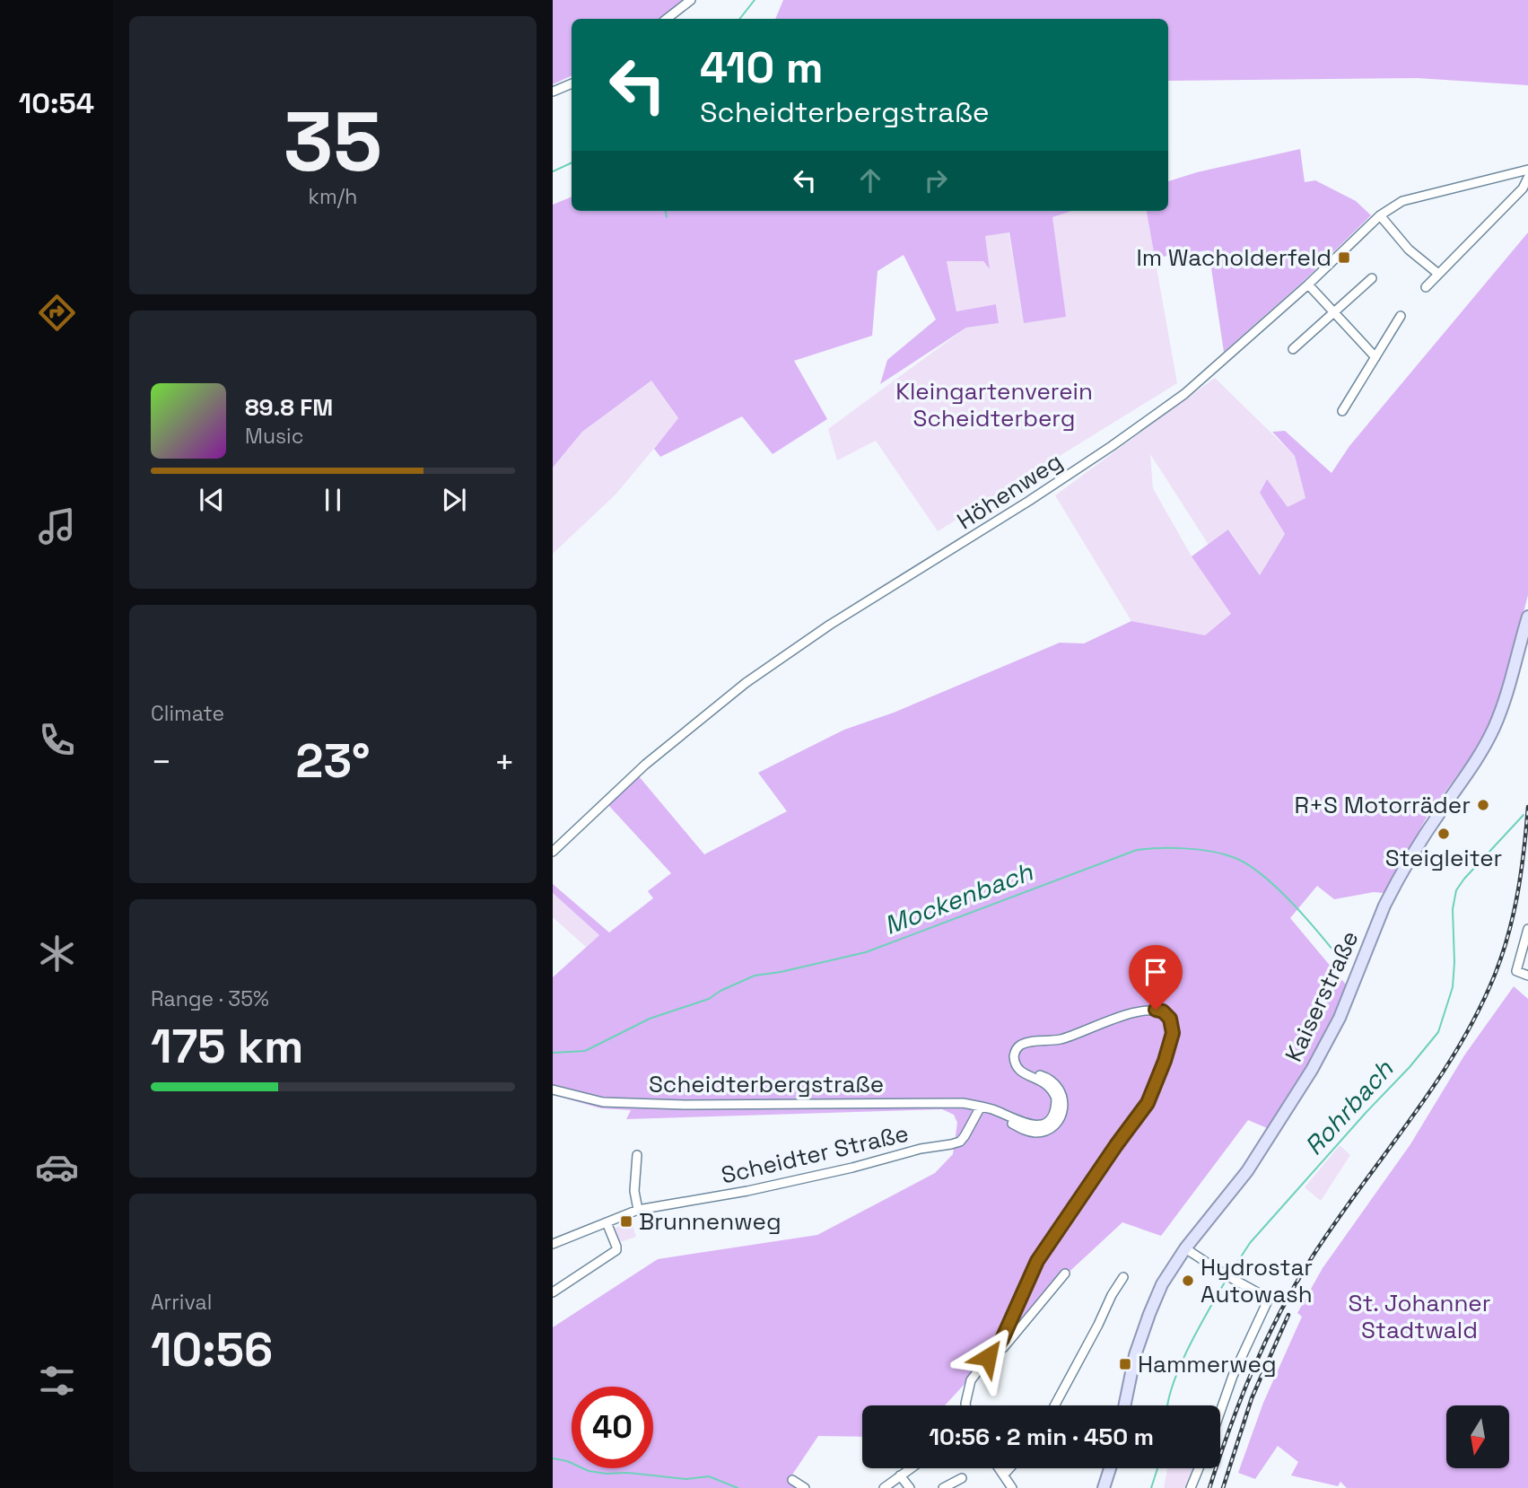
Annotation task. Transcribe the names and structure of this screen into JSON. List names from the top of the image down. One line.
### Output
{"streets":{"main road":["Kaiserstraße"],"street":["Höhenweg","Scheidterbergstraße","Scheidter Straße"]},"crossings":[["Scheidterbergstraße","Scheidter Straße"]],"water":["Mockenbach","Rohrbach"],"parks":["Kleingartenverein Scheidterberg","St. Johanner Stadtwald"],"places":{"transit":["Im Wacholderfeld","Brunnenweg","Hammerweg"],"other":["R+S Motorräder","Steigleiter","Hydrostar Autowash"]},"north":"bottom","page":{"tabs":"10:54","tile":[["35","km/h"],"Climate",["Range · 35%","175 km"],["Arrival","10:56"]],"turn":["410 m","Scheidterbergstraße"],"song":["89.8 FM","Music"],"heat":["−","23°","+"],"limit":"40","trip":"10:56 · 2 min · 450 m"}}
